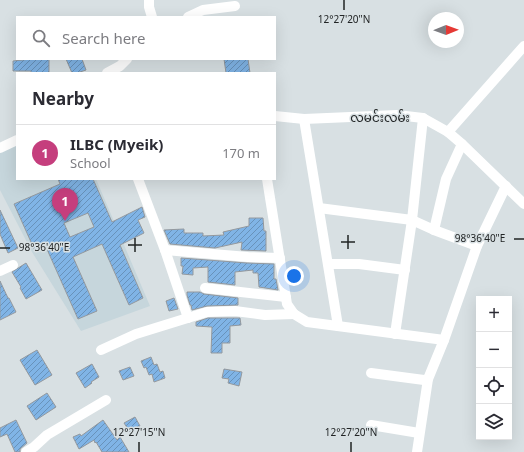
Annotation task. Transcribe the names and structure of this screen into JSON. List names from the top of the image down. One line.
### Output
{"streets":{"street":["လမင်းလမ်း"]},"north":"right","page":{"search":"Search here","heading":"Nearby","list":[{"mark":"1","name":"ILBC (Myeik)","note":"School","value":"170 m"}],"pins":"1","map_buttons":["+","−"]},"coordinates":["12°27'20\"N","98°36'40\"E","12°27'15\"N"]}
